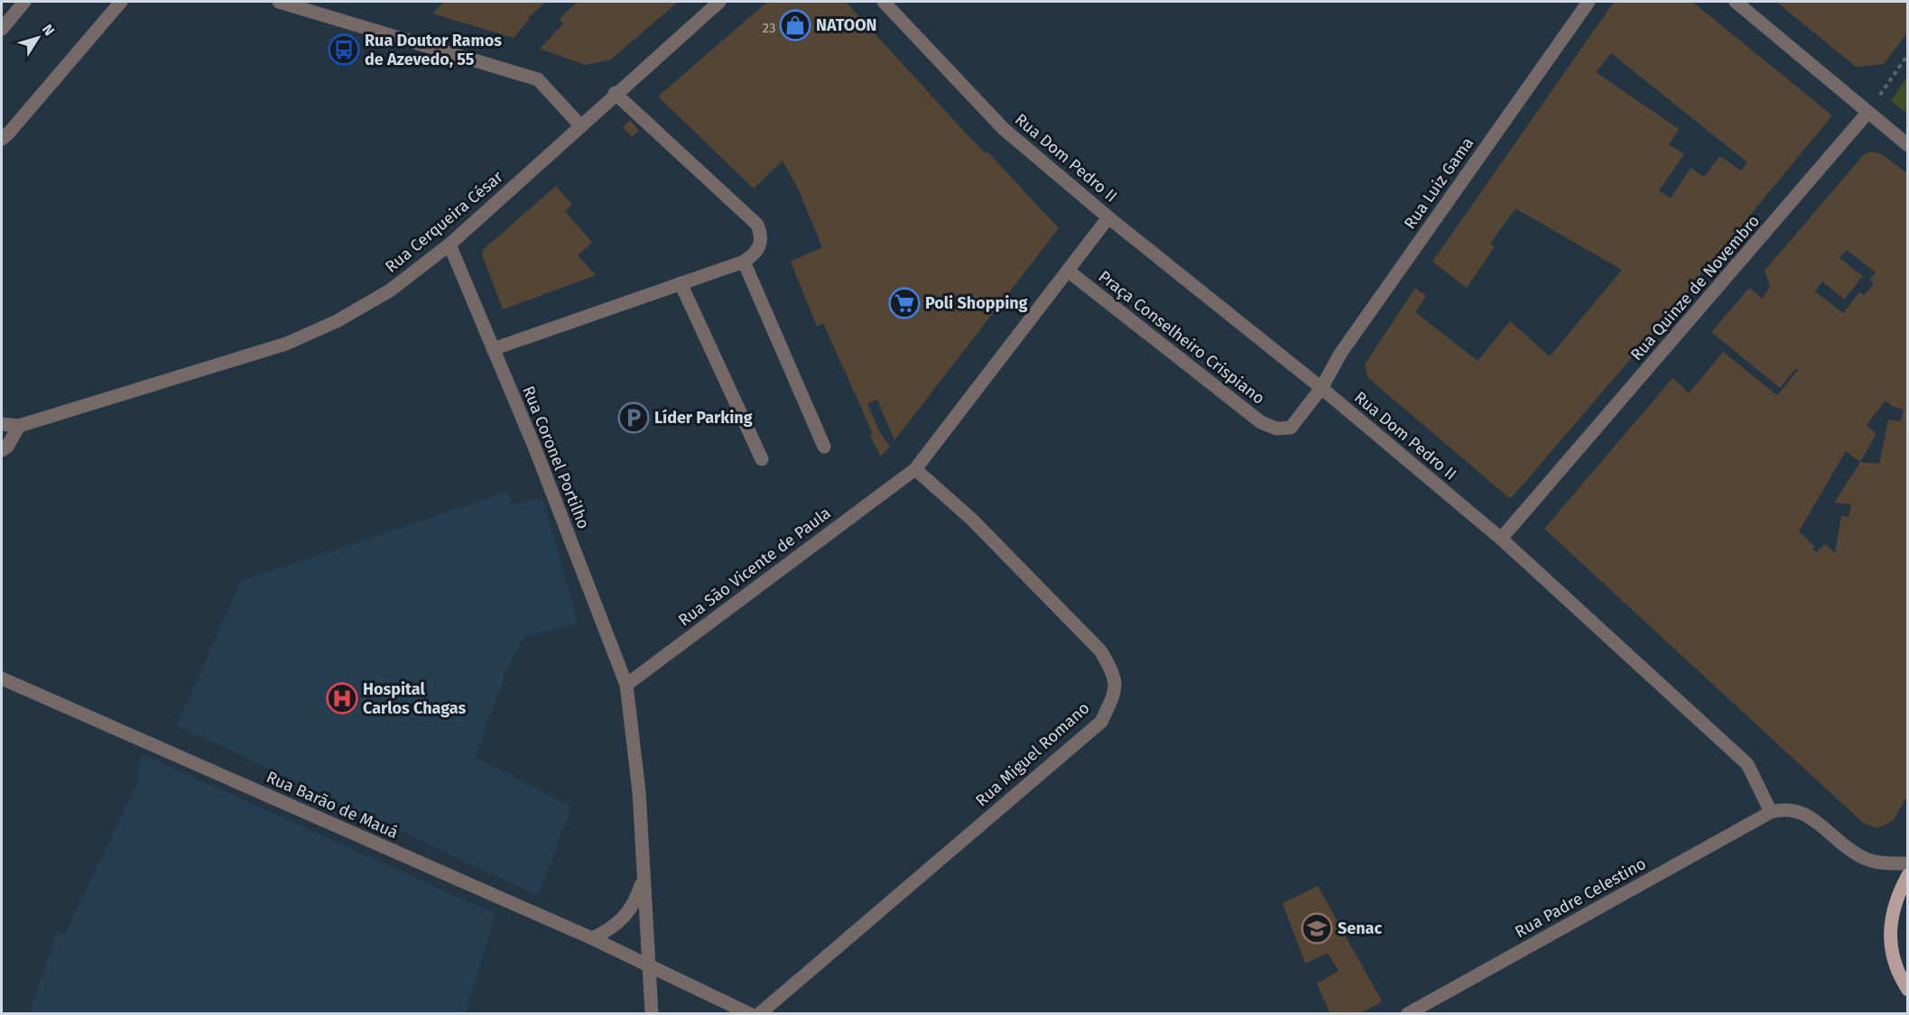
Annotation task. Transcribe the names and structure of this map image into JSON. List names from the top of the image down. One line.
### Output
{"streets":{"street":["Rua Dom Pedro II","Rua Luiz Gama","Rua Cerqueira César","Rua Quinze de Novembro","Praça Conselheiro Crispiano","Rua Coronel Portilho","Rua São Vicente de Paula","Rua Miguel Romano","Rua Barão de Mauá","Rua Padre Celestino"]},"crossings":[["Rua Dom Pedro II","Rua Luiz Gama"],["Rua Dom Pedro II","Rua Quinze de Novembro"],["Rua Dom Pedro II","Praça Conselheiro Crispiano"],["Rua Dom Pedro II","Rua São Vicente de Paula"],["Rua Dom Pedro II","Rua Padre Celestino"],["Rua Luiz Gama","Praça Conselheiro Crispiano"],["Rua Cerqueira César","Rua Coronel Portilho"],["Praça Conselheiro Crispiano","Rua São Vicente de Paula"],["Rua Coronel Portilho","Rua São Vicente de Paula"],["Rua São Vicente de Paula","Rua Miguel Romano"]],"places":{"shop":["NATOON"],"bus stop":["Rua Doutor Ramos de Azevedo, 55"],"supermarket":["Poli Shopping"],"parking":["Líder Parking"],"hospital":["Hospital Carlos Chagas"],"school or university":["Senac"]},"house_numbers":["23"],"north":"top right"}
